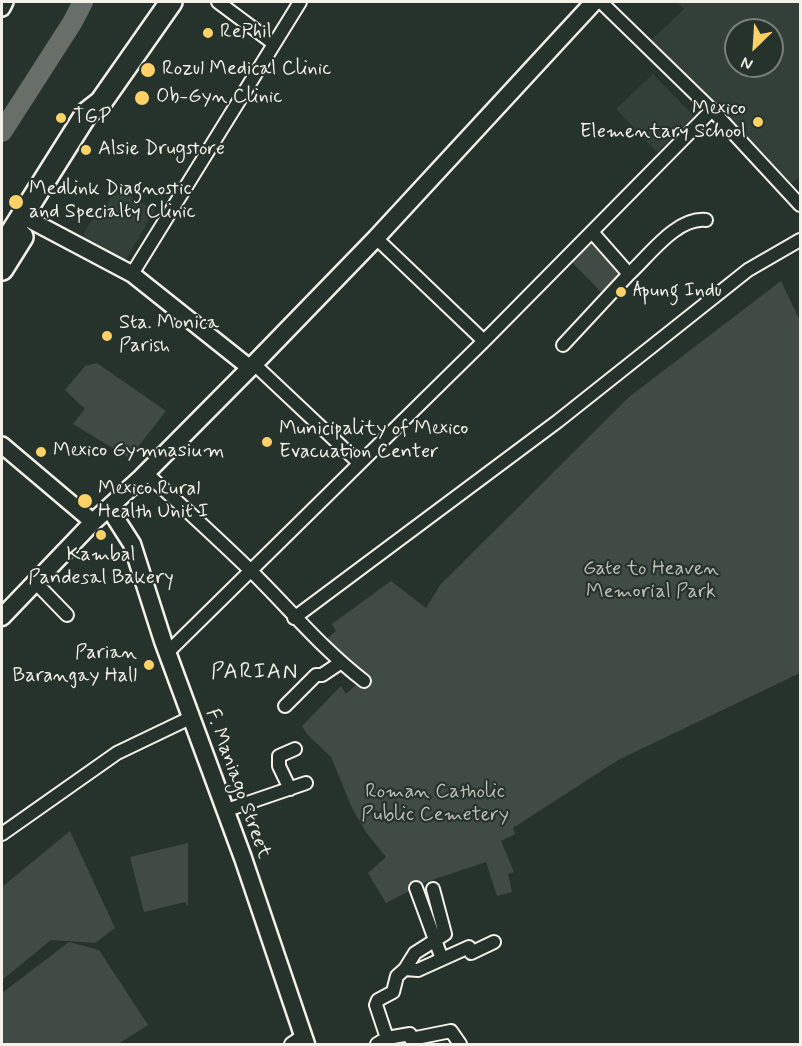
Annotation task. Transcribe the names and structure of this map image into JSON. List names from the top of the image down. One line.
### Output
{"streets":{"main road":["F. Maniago Street"]},"districts":["PARIAN"],"parks":["Gate to Heaven Memorial Park","Roman Catholic Public Cemetery"],"places":["RePhil","Rozul Medical Clinic","Ob-Gyn Clinic","TGP","Mexico Elementary School","Alsie Drugstore","Medlink Diagnostic and Specialty Clinic","Apung Indu","Sta. Monica Parish","Municipality of Mexico Evacuation Center","Mexico Gymnasium","Mexico Rural Health Unit I","Kambal Pandesal Bakery","Parian Barangay Hall"],"north":"bottom left"}
